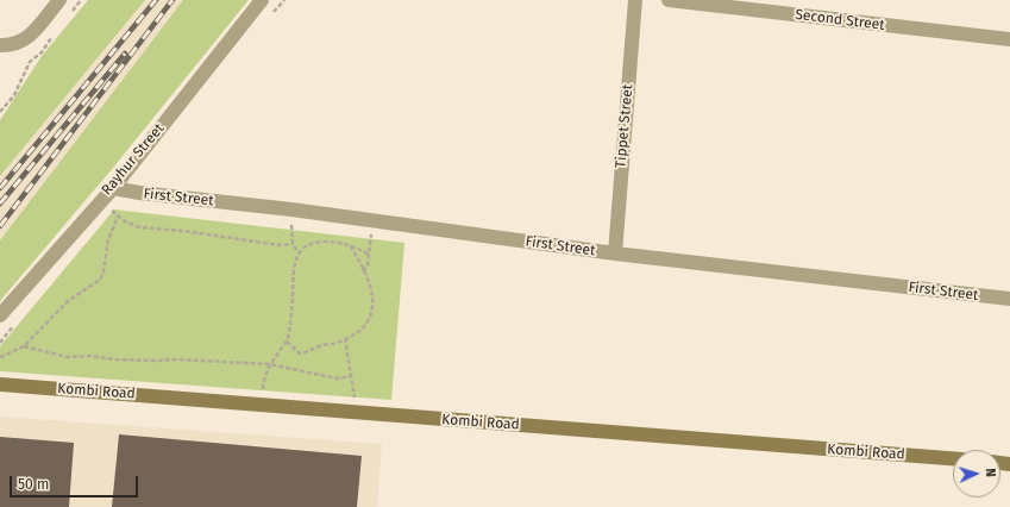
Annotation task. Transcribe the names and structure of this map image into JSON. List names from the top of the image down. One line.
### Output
{"streets":{"main road":["Kombi Road"],"street":["Second Street","Tippet Street","Rayhur Street","First Street"]},"crossings":[["Tippet Street","First Street"],["Rayhur Street","First Street"]],"scale_bar":"50 m","north":"right"}
